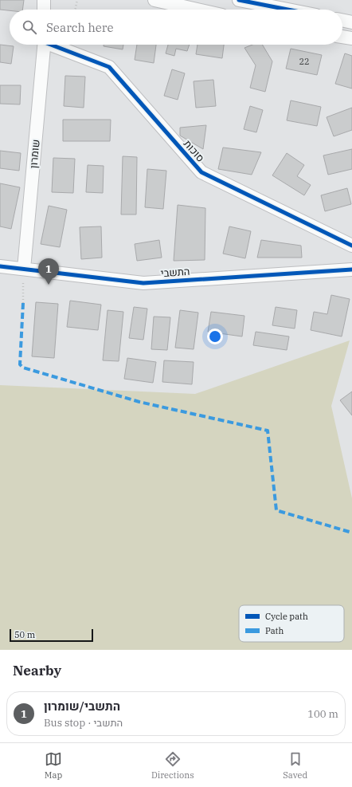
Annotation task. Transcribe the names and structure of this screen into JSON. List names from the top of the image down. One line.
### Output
{"streets":{"street":["סוכות","שומרון","התשבי"]},"crossings":[["שומרון","התשבי"]],"house_numbers":["22"],"legend":["Cycle path","Path"],"scale_bar":"50 m","page":{"search":"Search here","pins":"1","scale":"50 m","heading":"Nearby","list":[{"mark":"1","name":"התשבי/שומרון","note":"Bus stop · התשבי","value":"100 m"}],"nav":["Map","Directions","Saved"]}}
